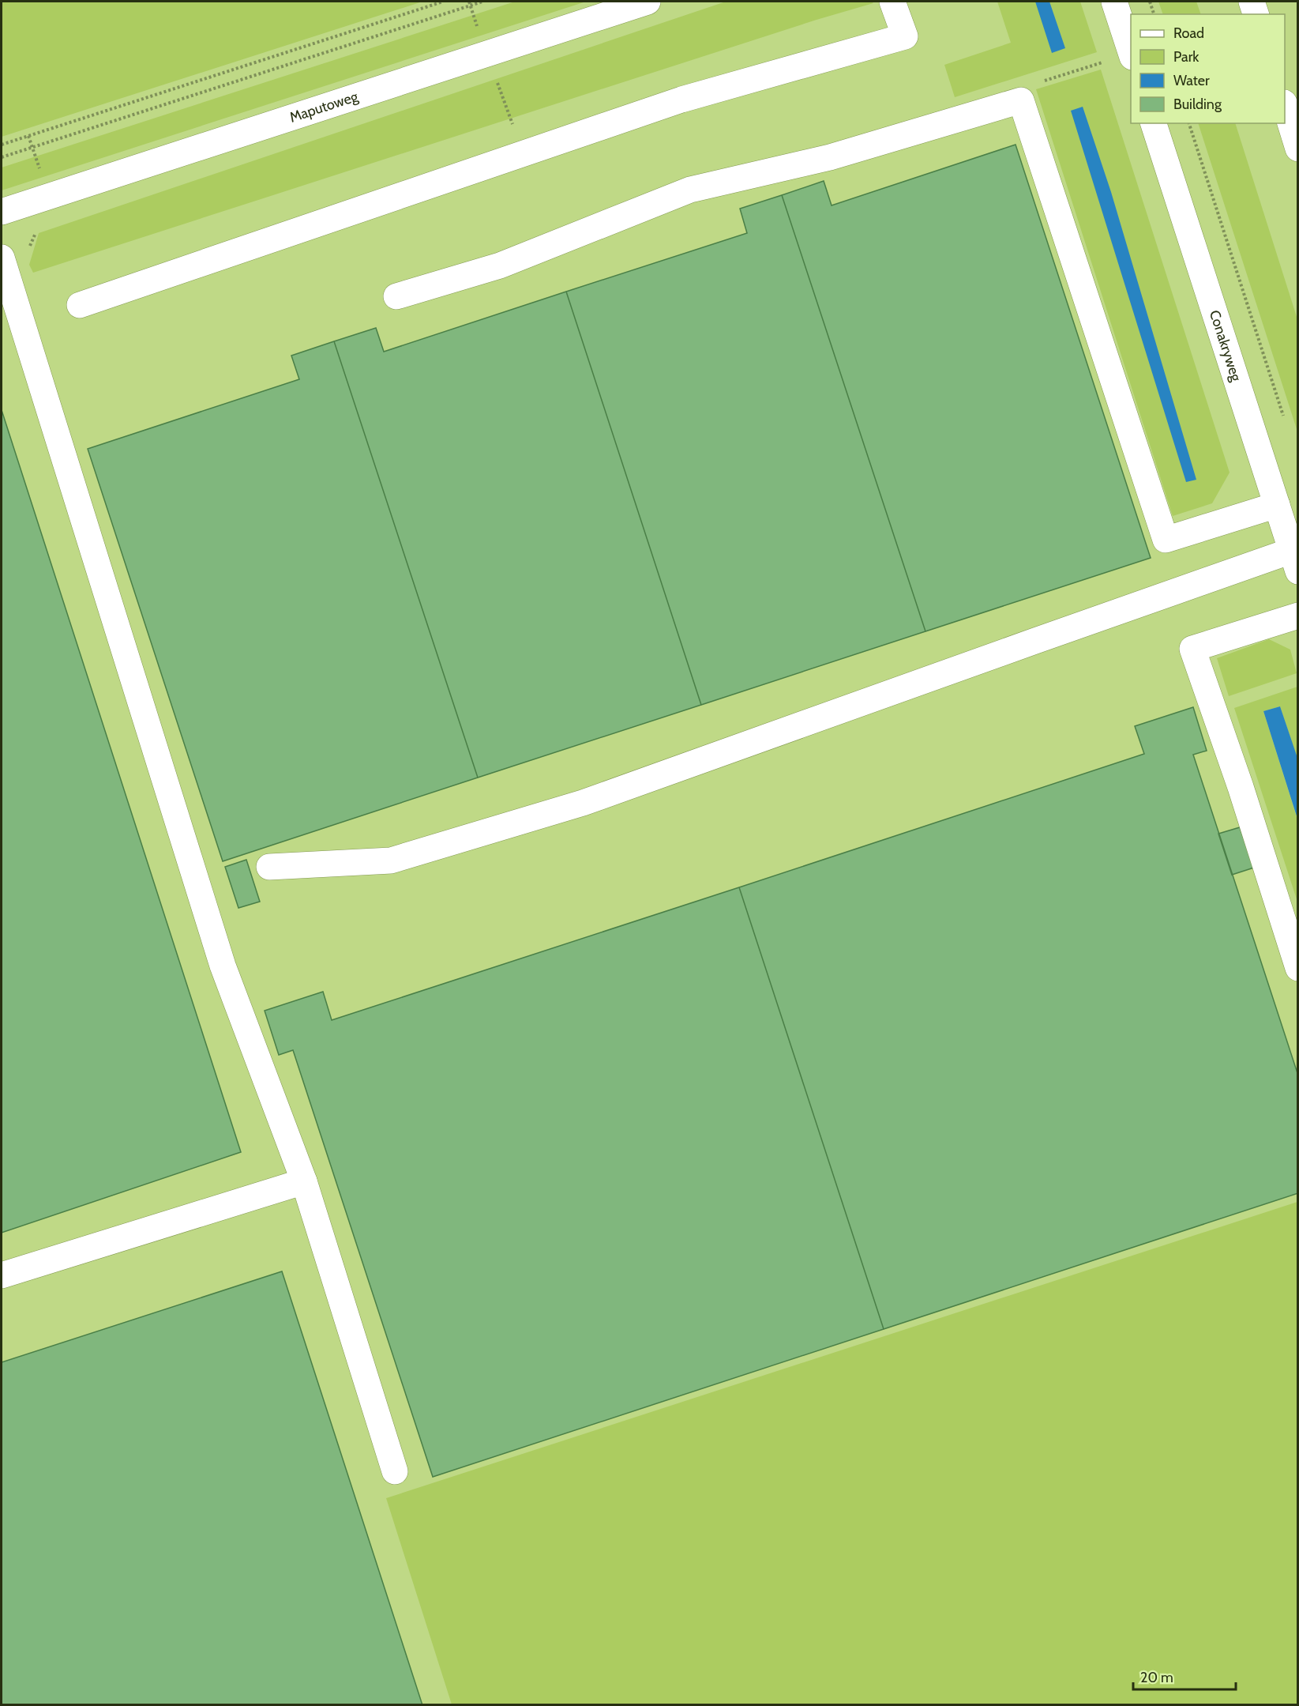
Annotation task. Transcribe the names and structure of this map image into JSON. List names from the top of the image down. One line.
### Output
{"streets":{"street":["Maputoweg","Conakryweg"]},"legend":["Road","Park","Water","Building"],"scale_bar":"20 m"}
